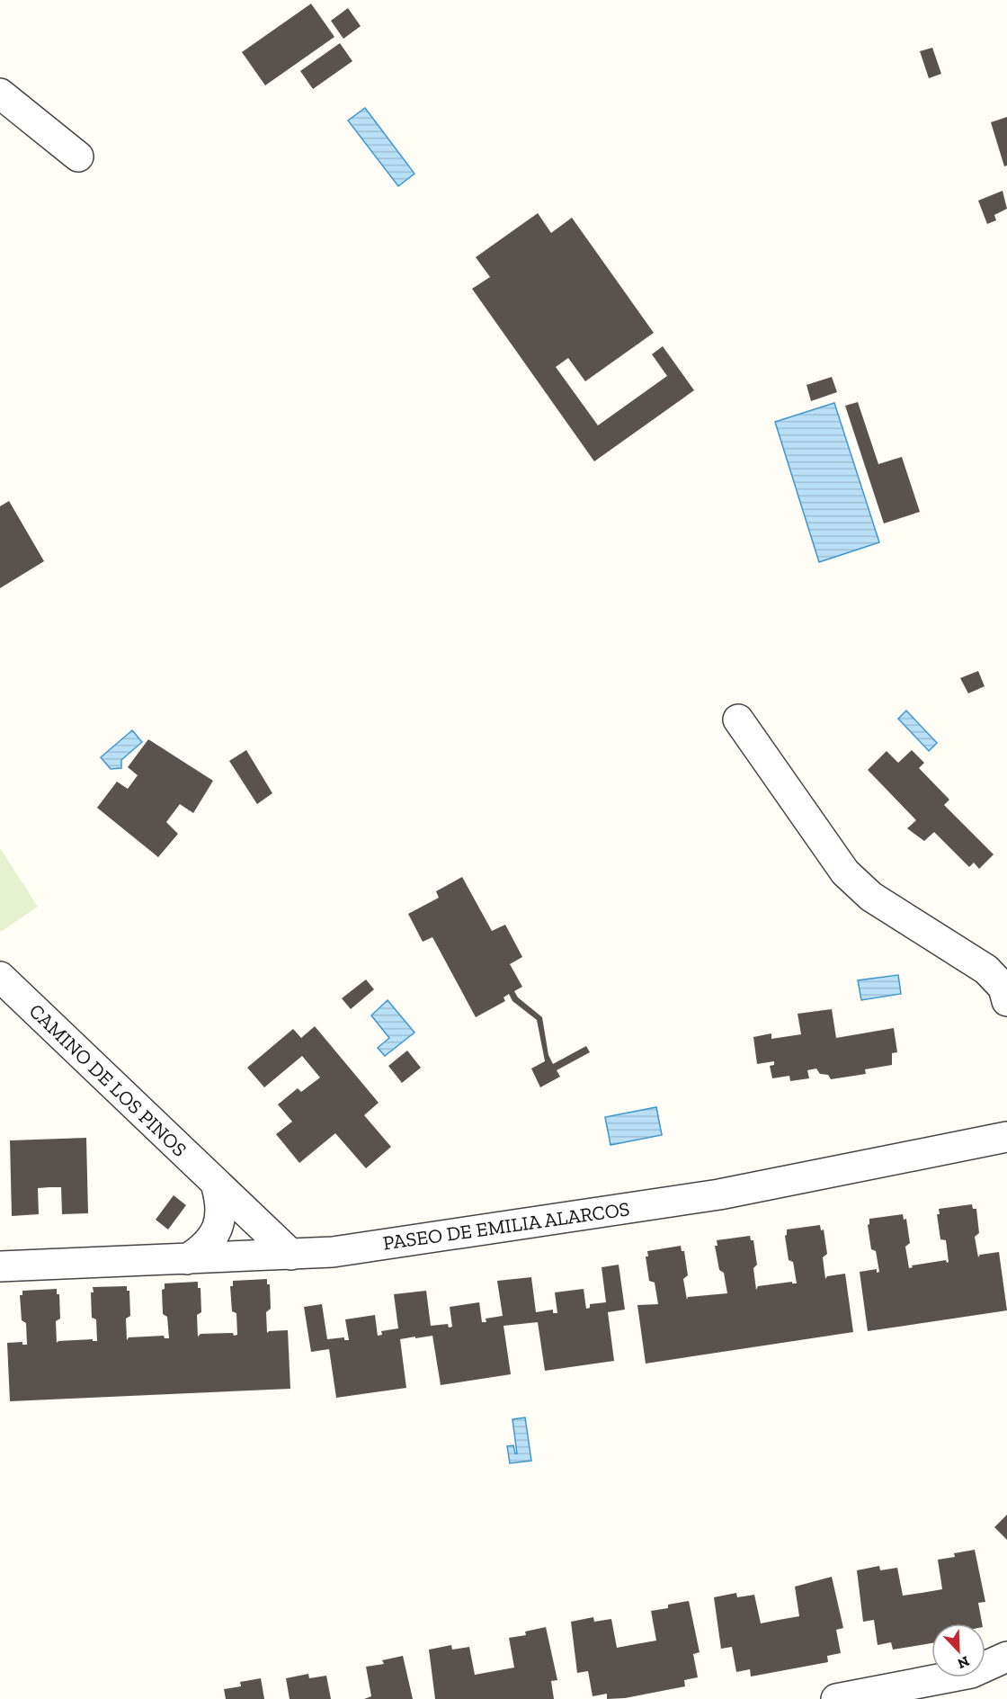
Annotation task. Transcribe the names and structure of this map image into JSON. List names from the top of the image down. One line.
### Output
{"streets":{"street":["CAMINO DE LOS PINOS","PASEO DE EMILIA ALARCOS"]},"crossings":[["CAMINO DE LOS PINOS","PASEO DE EMILIA ALARCOS"]],"north":"bottom right"}
